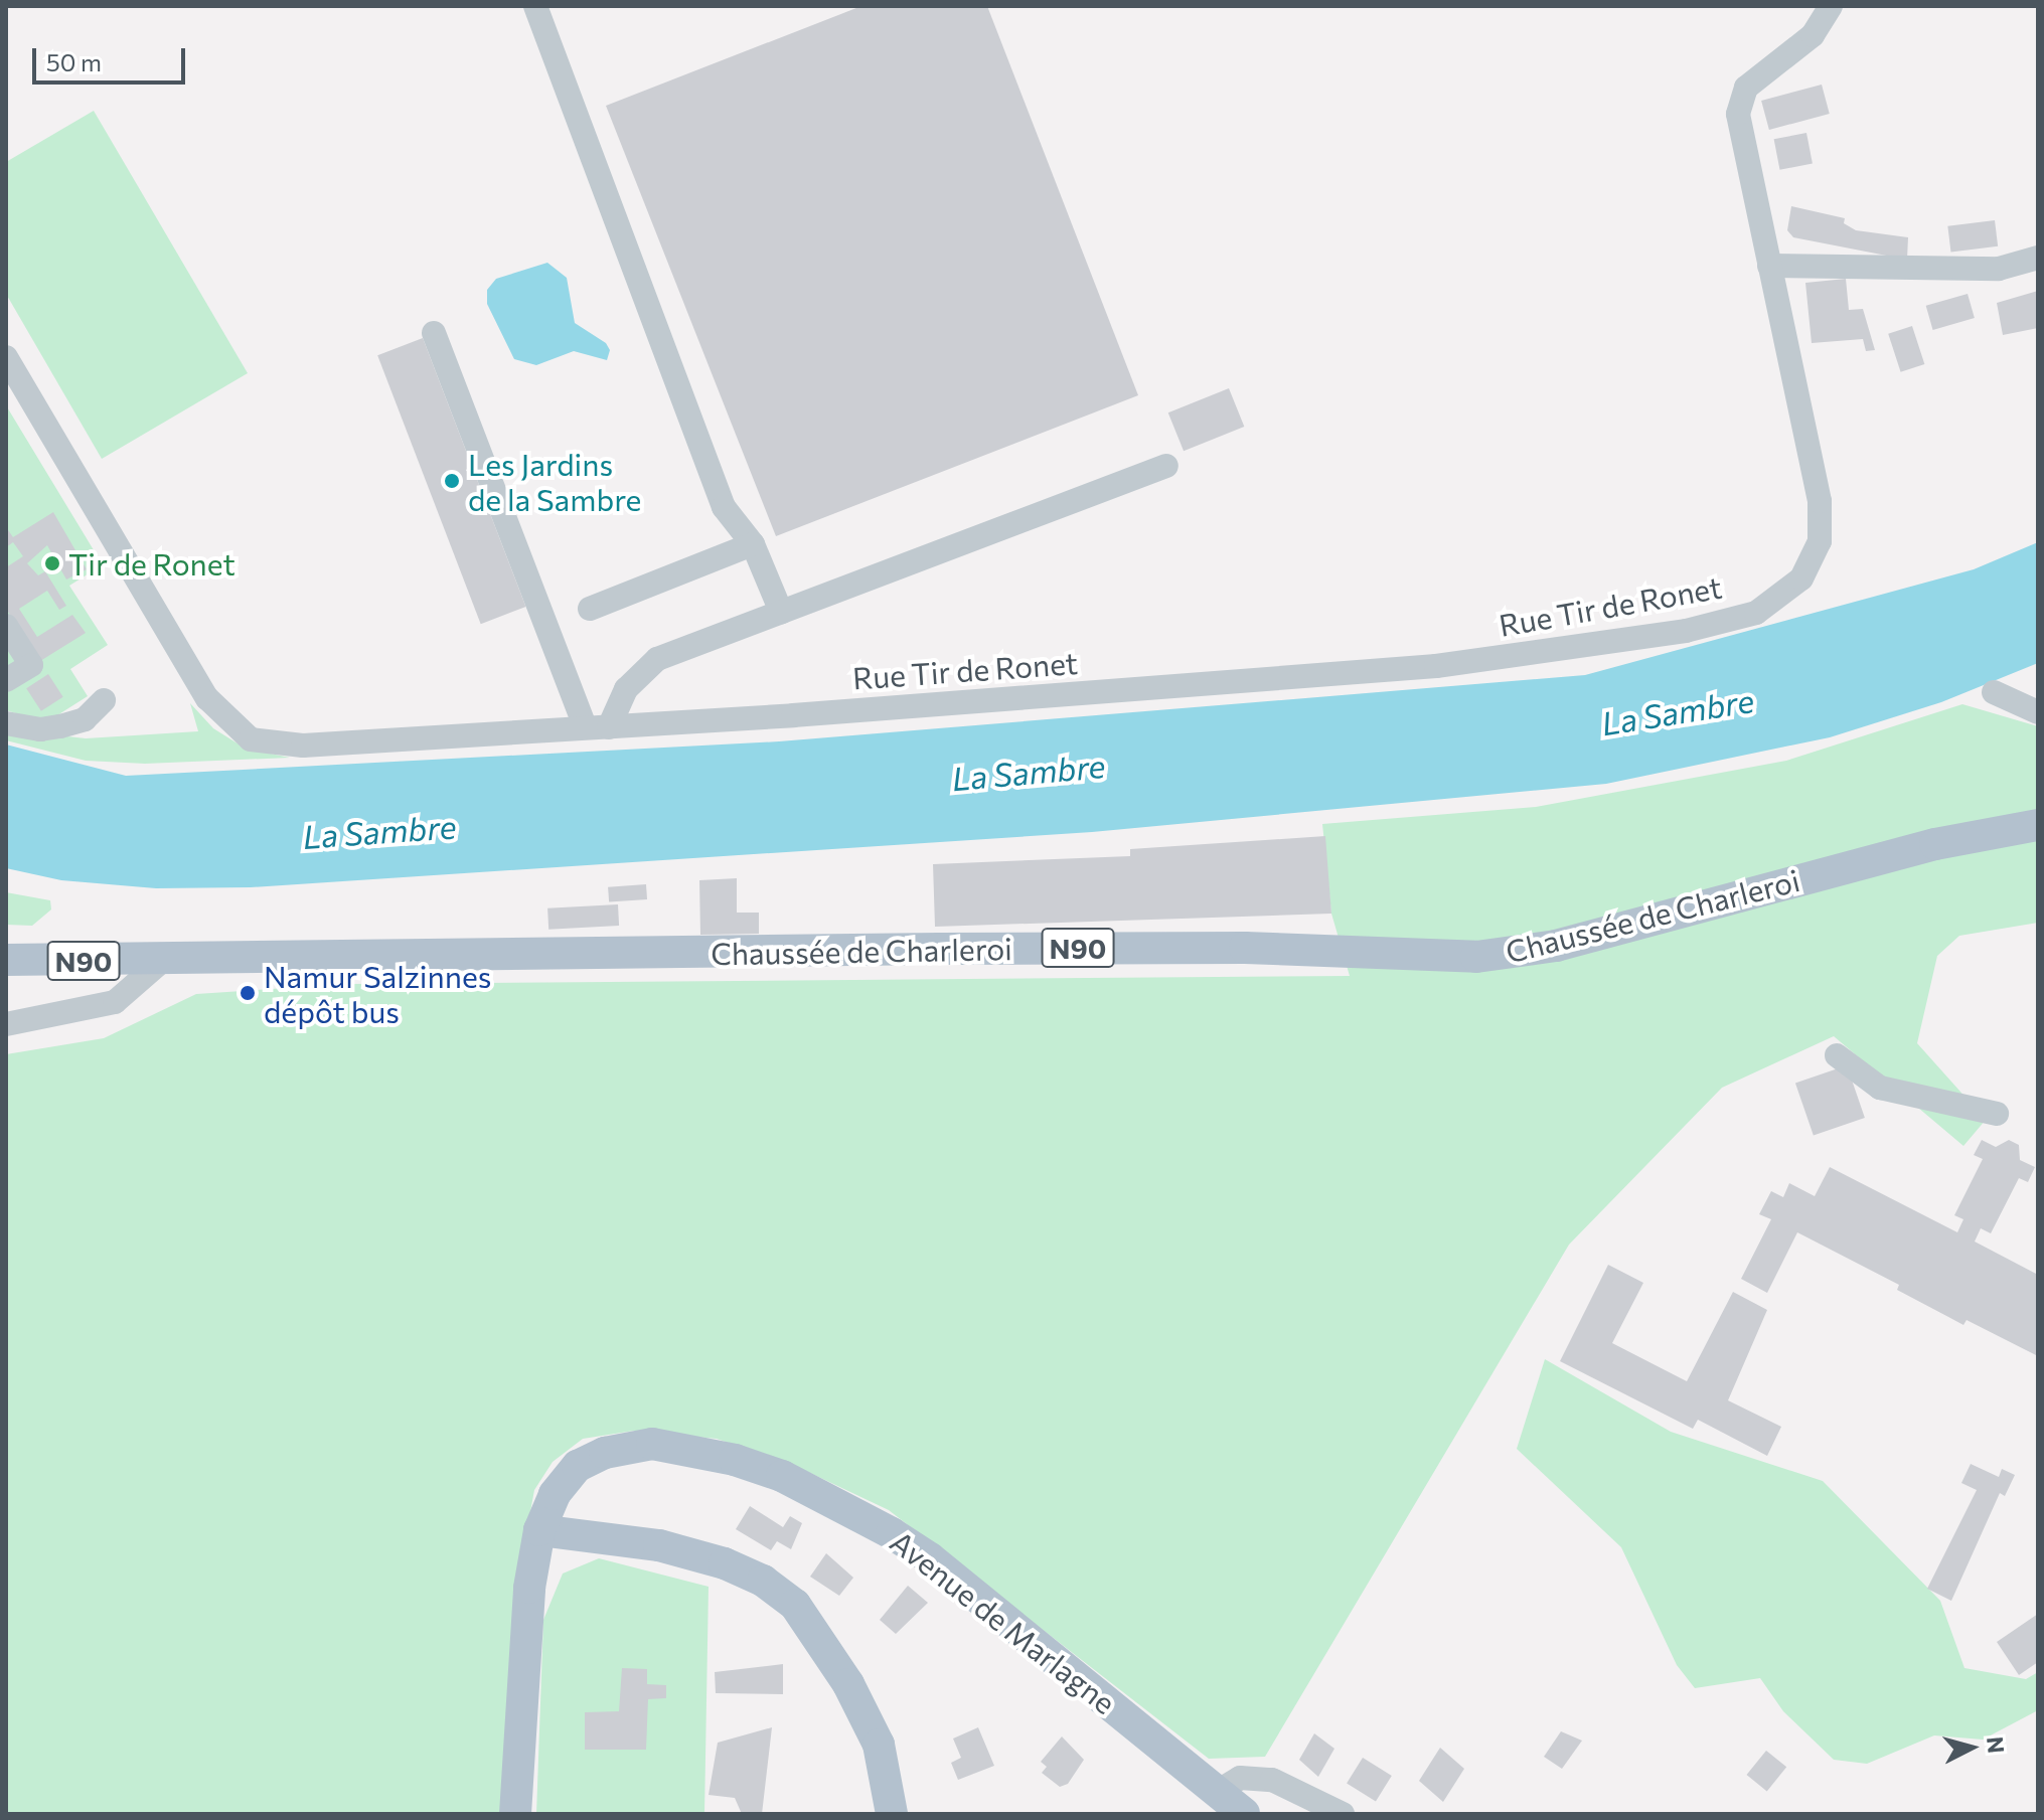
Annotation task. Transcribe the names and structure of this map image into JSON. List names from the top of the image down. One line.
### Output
{"streets":{"main road":["Chaussée de Charleroi","N90","Avenue de Marlagne"],"street":["Rue Tir de Ronet"]},"water":["La Sambre"],"places":["Les Jardins de la Sambre","Tir de Ronet","Namur Salzinnes dépôt bus"],"scale_bar":"50 m","north":"right"}
